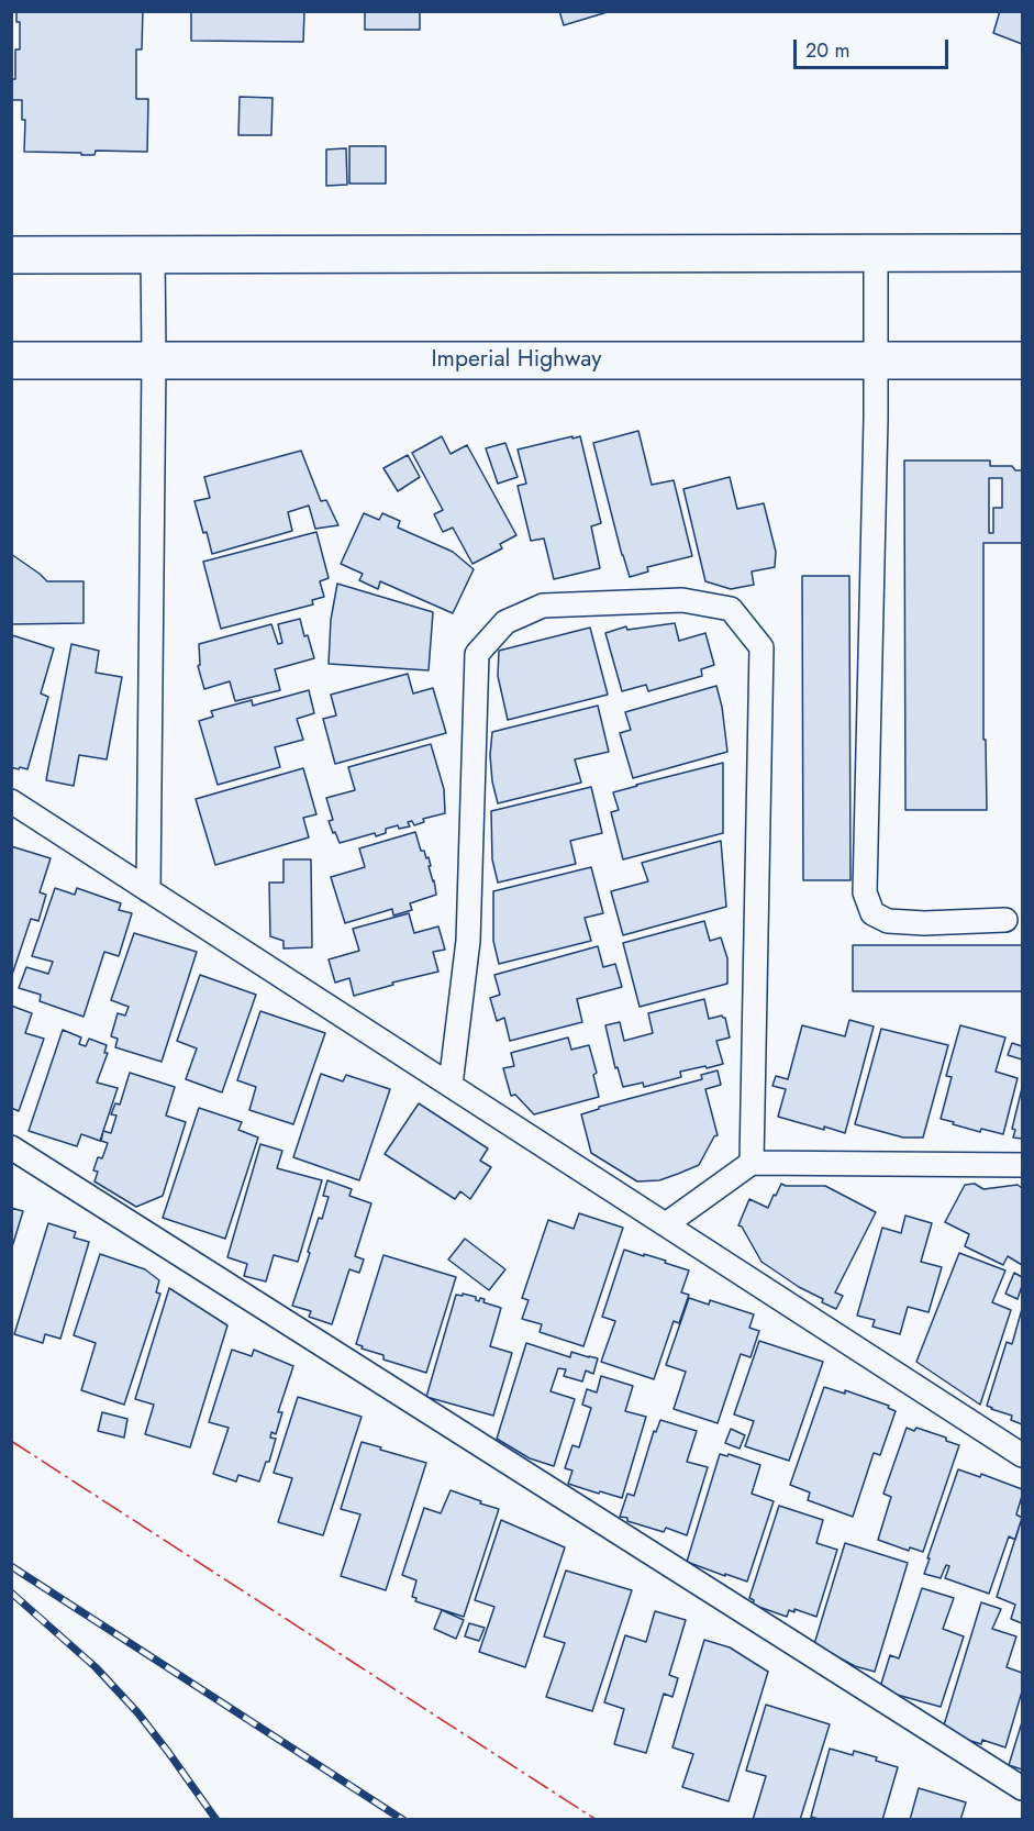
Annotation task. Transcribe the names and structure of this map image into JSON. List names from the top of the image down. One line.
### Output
{"streets":{"main road":["Imperial Highway"]},"scale_bar":"20 m"}
